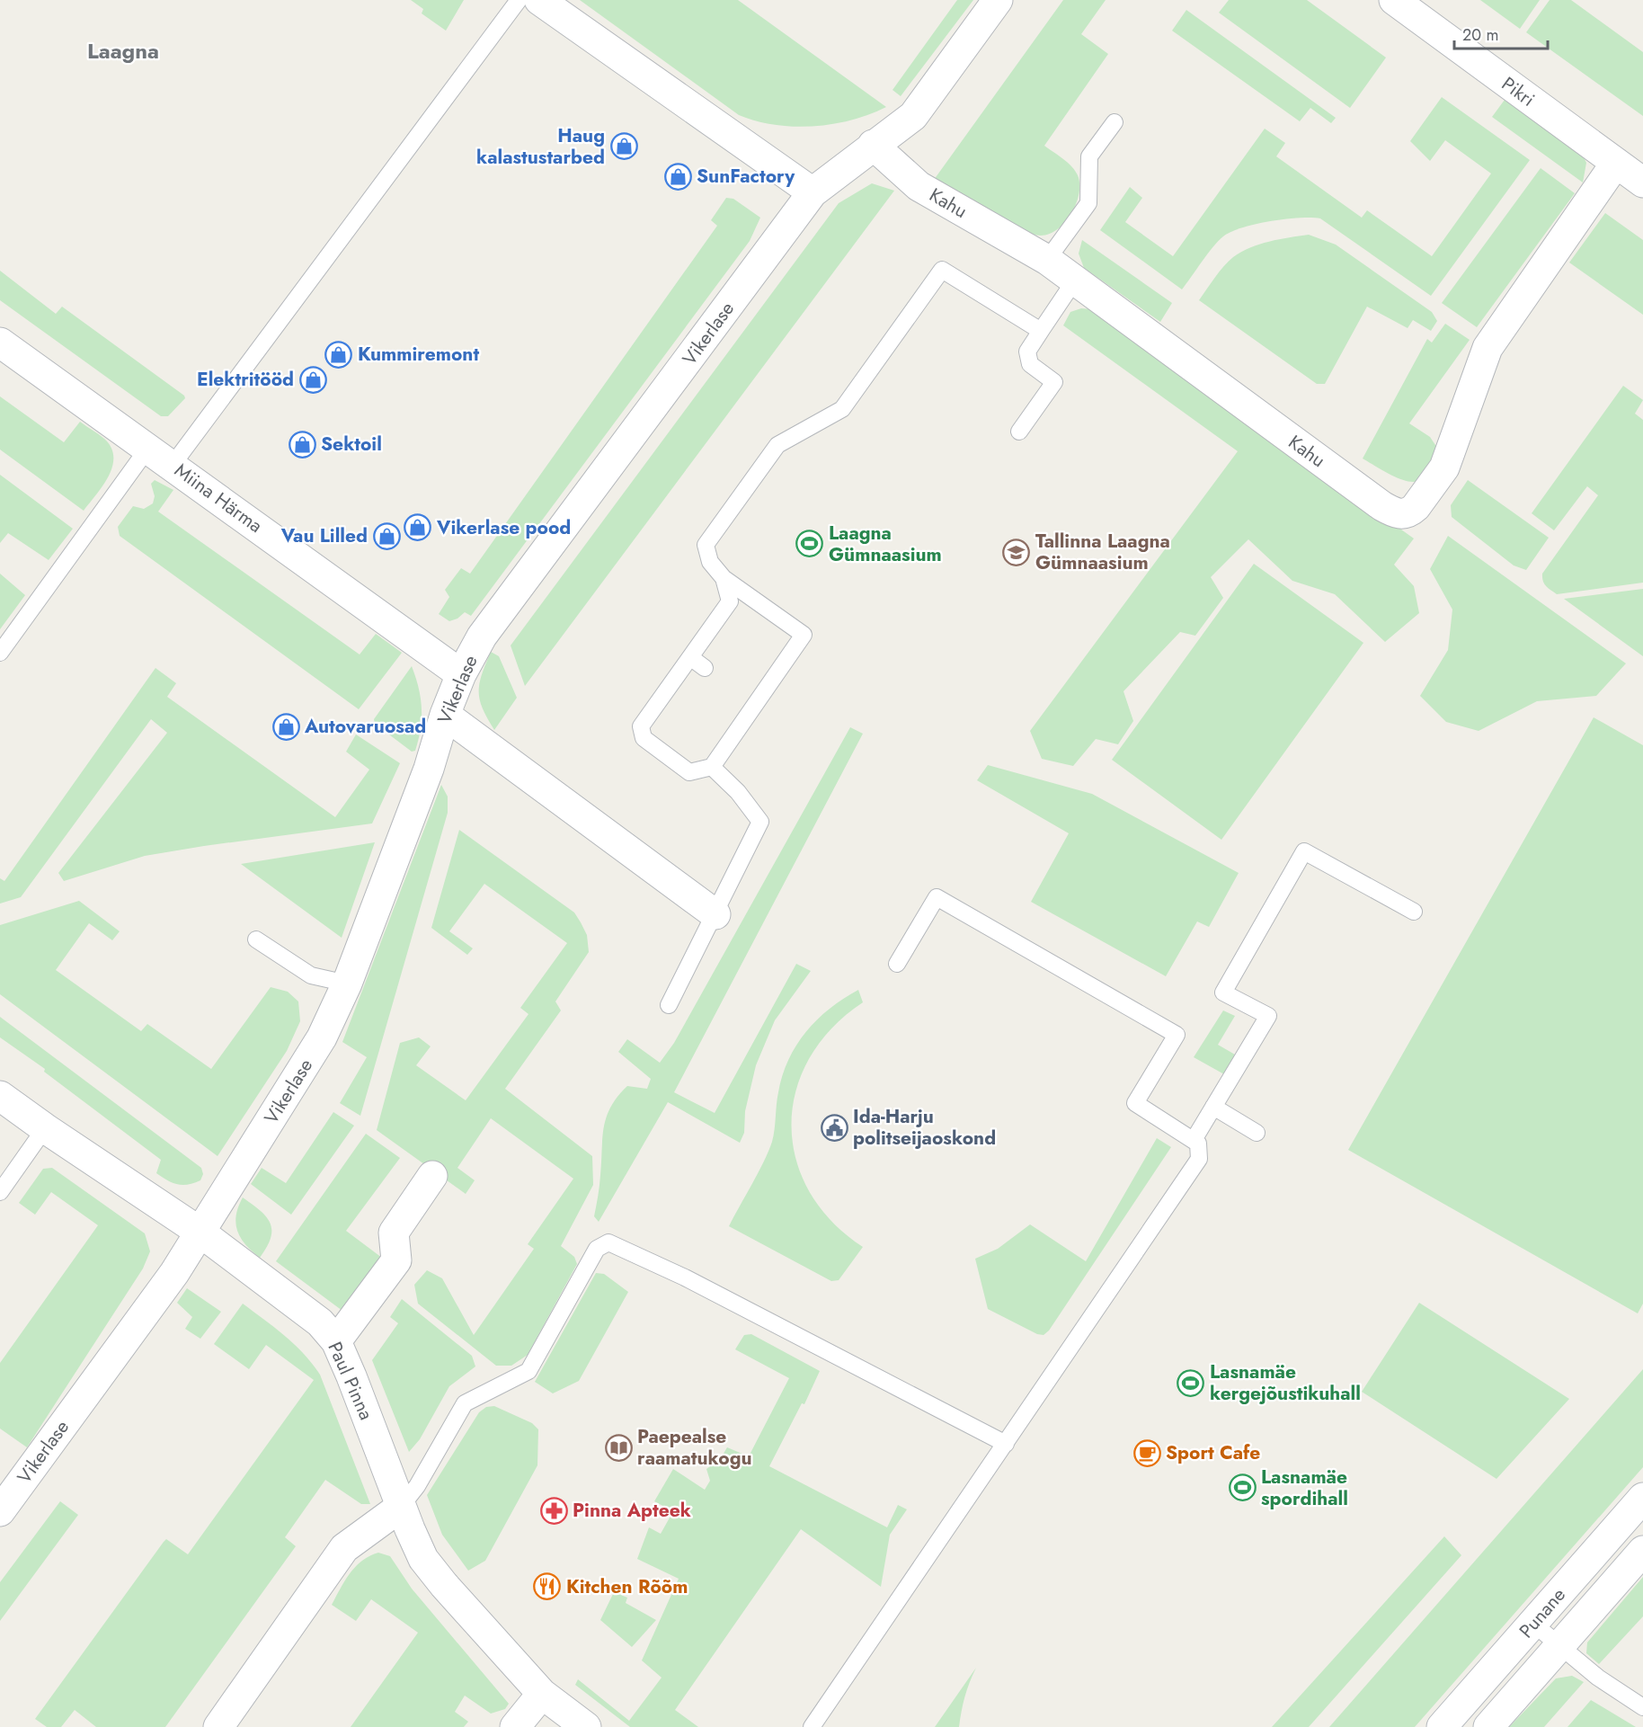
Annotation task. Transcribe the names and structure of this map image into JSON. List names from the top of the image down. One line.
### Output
{"streets":{"street":["Pikri","Kahu","Vikerlase","Miina Härma","Paul Pinna","Punane"]},"crossings":[["Pikri","Kahu"],["Kahu","Vikerlase"],["Vikerlase","Miina Härma"],["Vikerlase","Paul Pinna"]],"districts":["Laagna"],"places":{"shop":["Haug kalastustarbed","SunFactory","Kummiremont","Elektritööd","Sektoil","Vikerlase pood","Vau Lilled","Autovaruosad"],"sports":["Laagna Gümnaasium","Lasnamäe kergejõustikuhall","Lasnamäe spordihall"],"school or university":["Tallinna Laagna Gümnaasium"],"public building":["Ida-Harju politseijaoskond"],"library":["Paepealse raamatukogu"],"cafe":["Sport Cafe"],"pharmacy":["Pinna Apteek"],"restaurant":["Kitchen Rõõm"]},"scale_bar":"20 m"}
